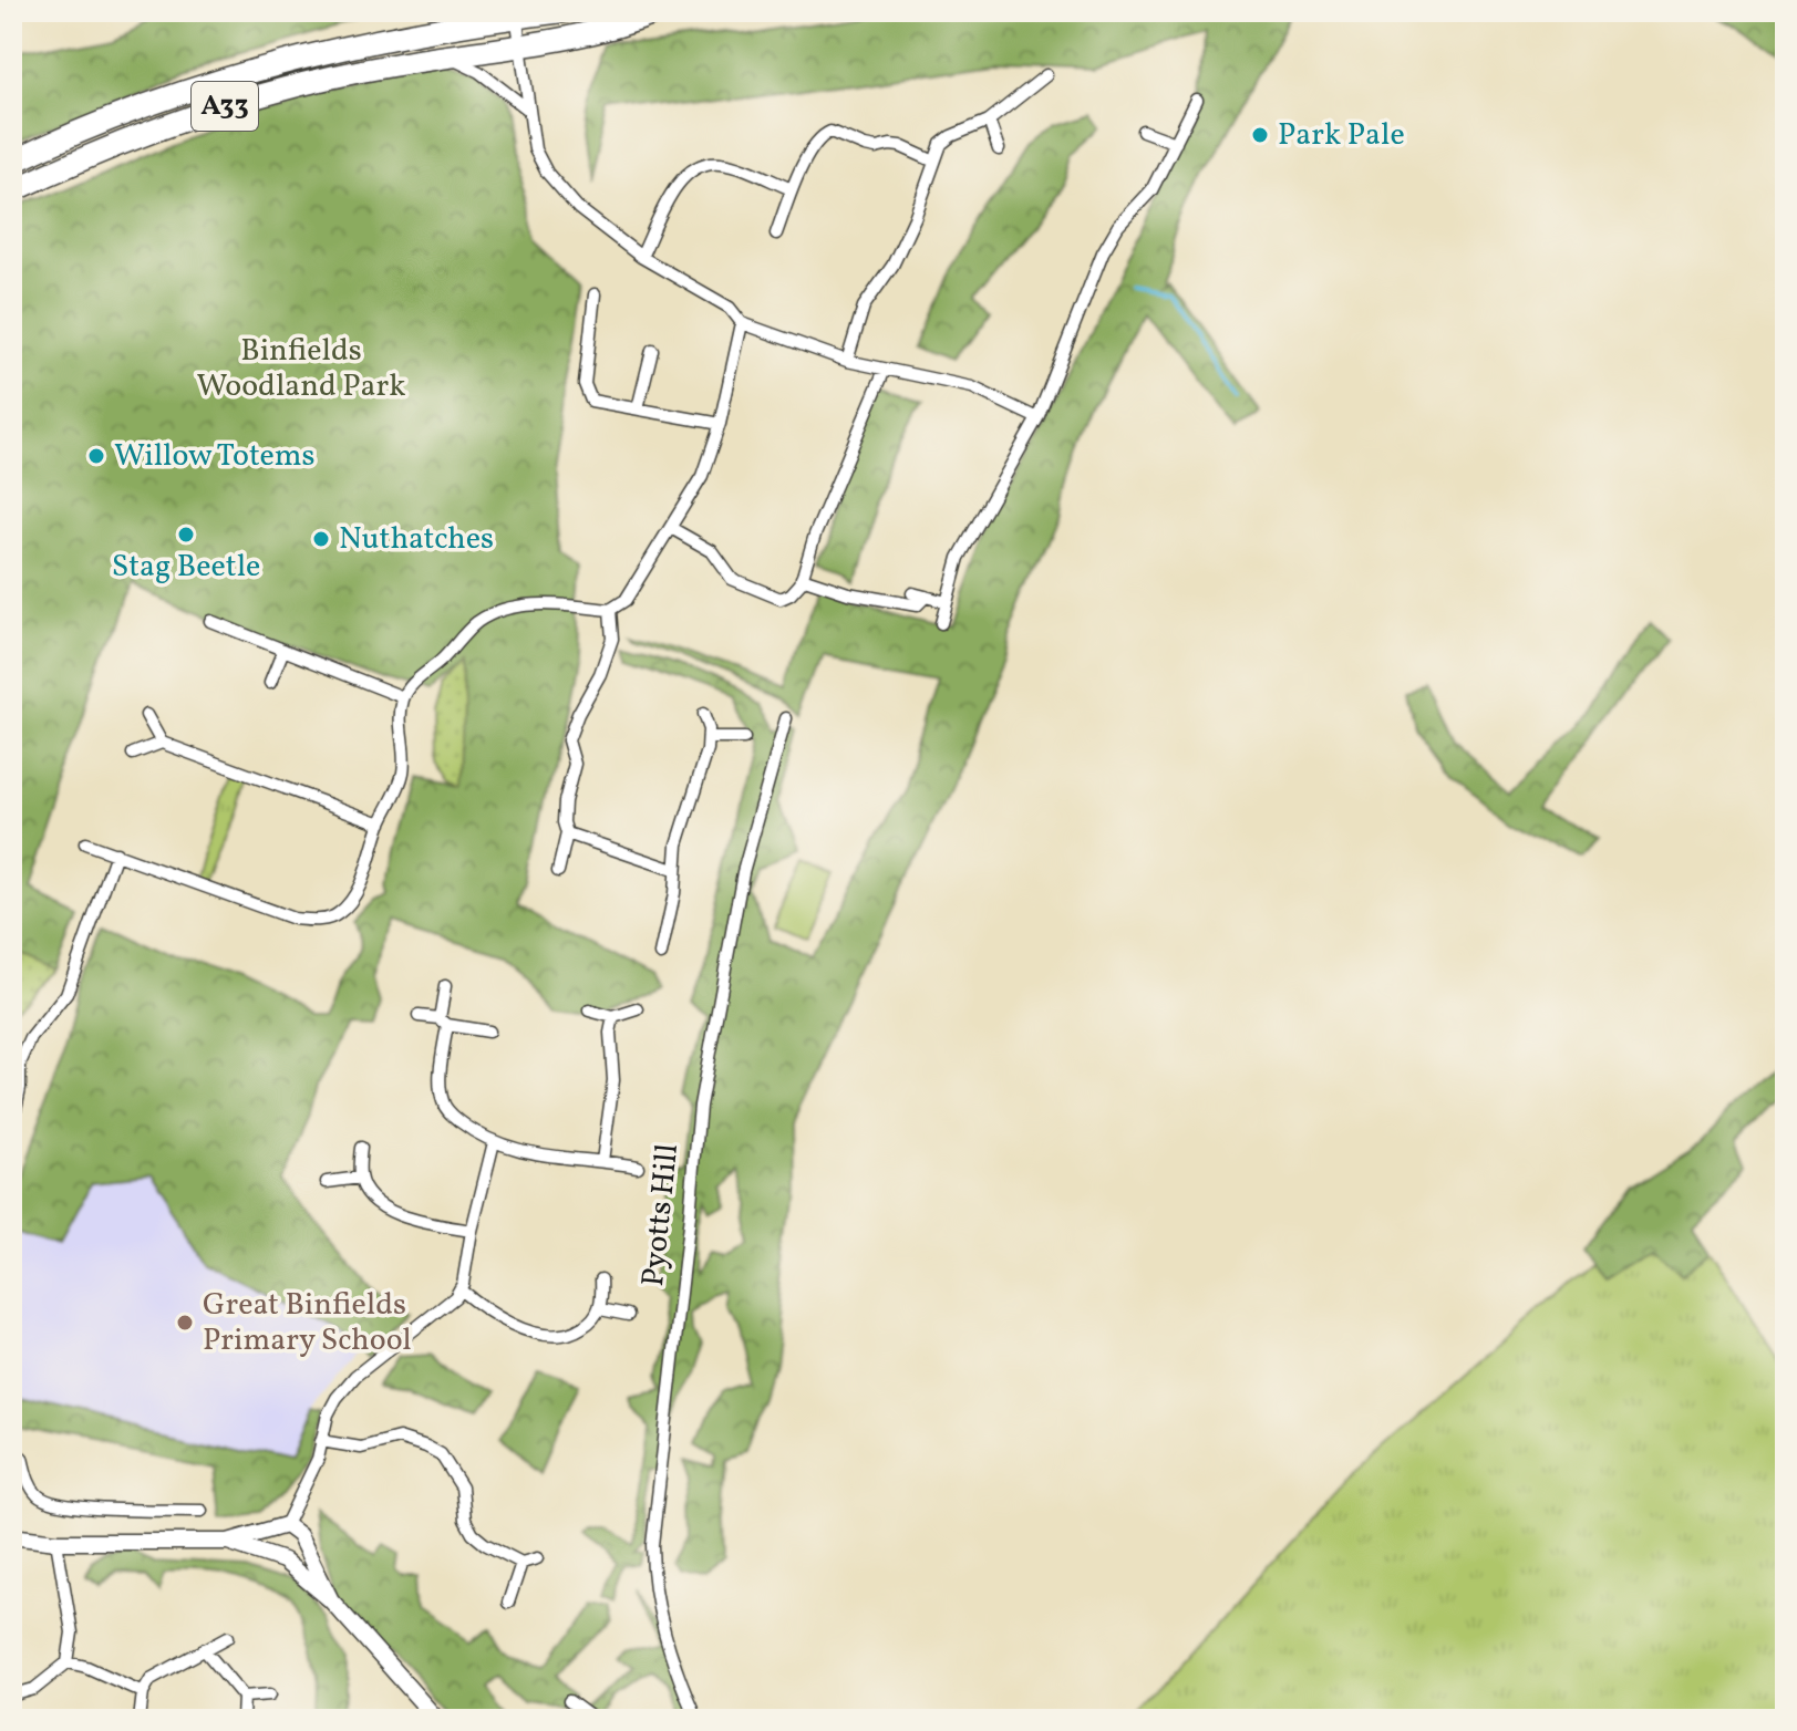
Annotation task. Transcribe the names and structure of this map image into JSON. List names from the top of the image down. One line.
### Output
{"streets":{"highway":["A33"],"street":["Pyotts Hill"]},"parks":["Binfields Woodland Park"],"places":["Park Pale","Willow Totems","Stag Beetle","Nuthatches","Great Binfields Primary School"]}
